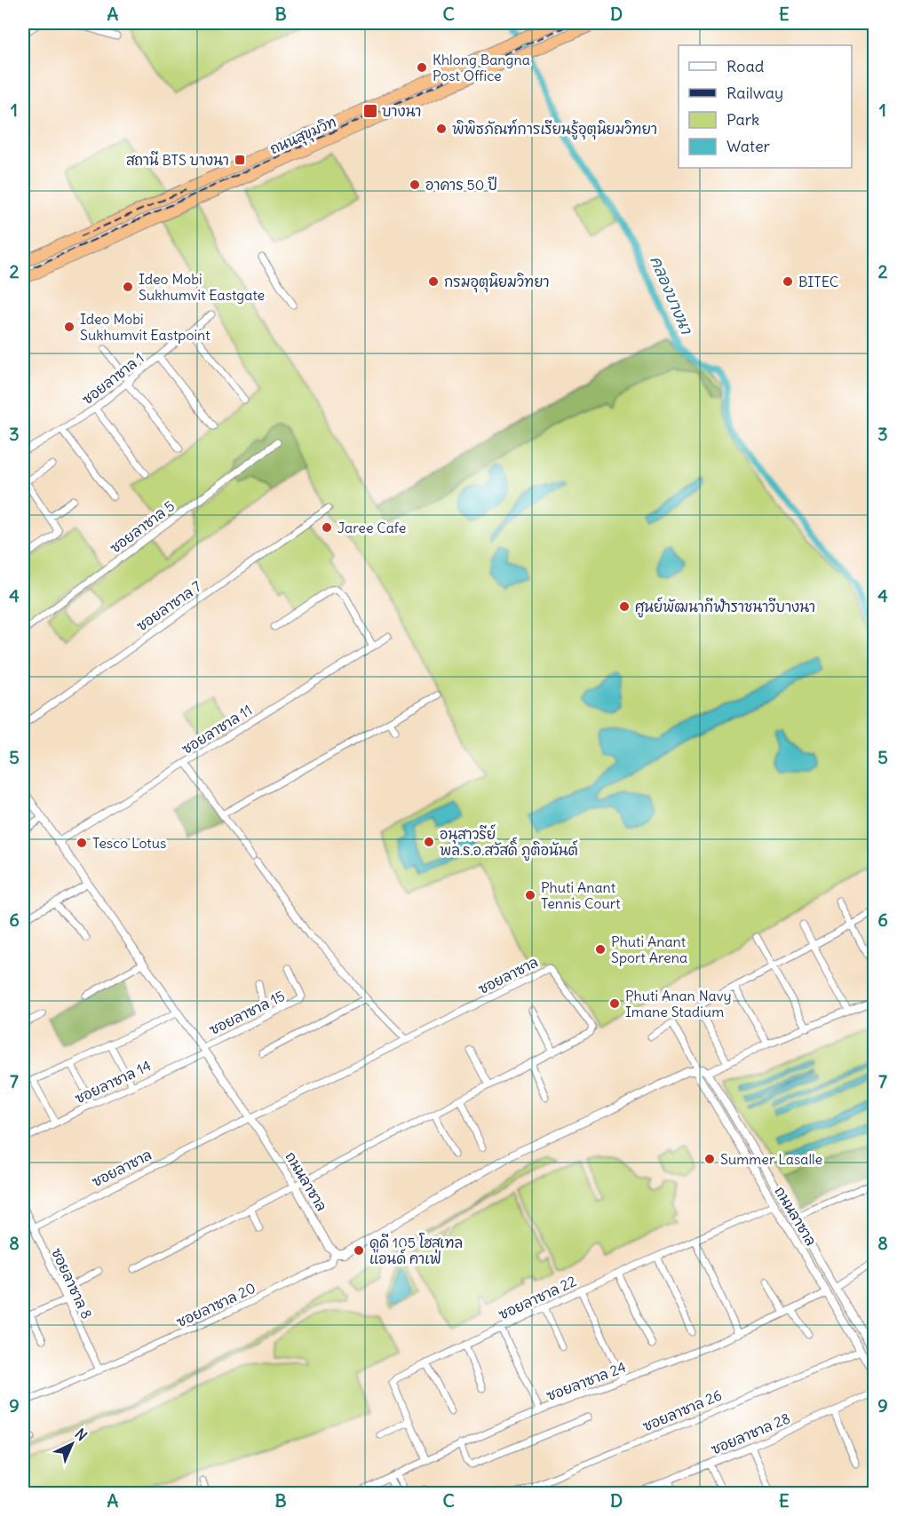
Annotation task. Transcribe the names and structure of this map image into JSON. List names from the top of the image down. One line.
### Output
{"streets":{"highway":["ถนนสุขุมวิท"],"street":["ซอยลาซาล 1","ซอยลาซาล 5","ซอยลาซาล 7","ซอยลาซาล 11","ซอยลาซาล","ซอยลาซาล 15","ซอยลาซาล 14","ถนนลาซาล","ซอยลาซาล 8","ซอยลาซาล 22","ซอยลาซาล 20","ซอยลาซาล 24","ซอยลาซาล 26","ซอยลาซาล 28"]},"crossings":[["ซอยลาซาล 11","ถนนลาซาล"],["ซอยลาซาล","ถนนลาซาล"],["ซอยลาซาล","ซอยลาซาล 8"],["ซอยลาซาล 15","ซอยลาซาล 14"],["ซอยลาซาล 15","ถนนลาซาล"],["ซอยลาซาล 14","ถนนลาซาล"],["ถนนลาซาล","ซอยลาซาล 22"],["ถนนลาซาล","ซอยลาซาล 20"],["ถนนลาซาล","ซอยลาซาล 24"],["ถนนลาซาล","ซอยลาซาล 26"],["ซอยลาซาล 8","ซอยลาซาล 20"],["ซอยลาซาล 22","ซอยลาซาล 24"]],"water":["คลองบางนา"],"places":{"other":["Khlong Bangna Post Office","พิพิธภัณฑ์การเรียนรู้อุตุนิยมวิทยา","อาคาร 50 ปี","กรมอุตุนิยมวิทยา","BITEC","Ideo Mobi Sukhumvit Eastgate","Ideo Mobi Sukhumvit Eastpoint","Jaree Cafe","ศูนย์พัฒนากีฬาราชนาวีบางนา","อนุสาวรีย์ พล.ร.อ.สวัสดิ์ ภูติอนันต์","Tesco Lotus","Phuti Anant Tennis Court","Phuti Anant Sport Arena","Phuti Anan Navy Imane Stadium","Summer Lasalle","ดูดี 105 โฮสเทล แอนด์ คาเฟ่"],"transit":["บางนา","สถานี BTS บางนา"]},"legend":["Road","Railway","Park","Water"],"north":"top right","grid":{"columns":["A","B","C","D","E"],"rows":["1","2","3","4","5","6","7","8","9"]}}
